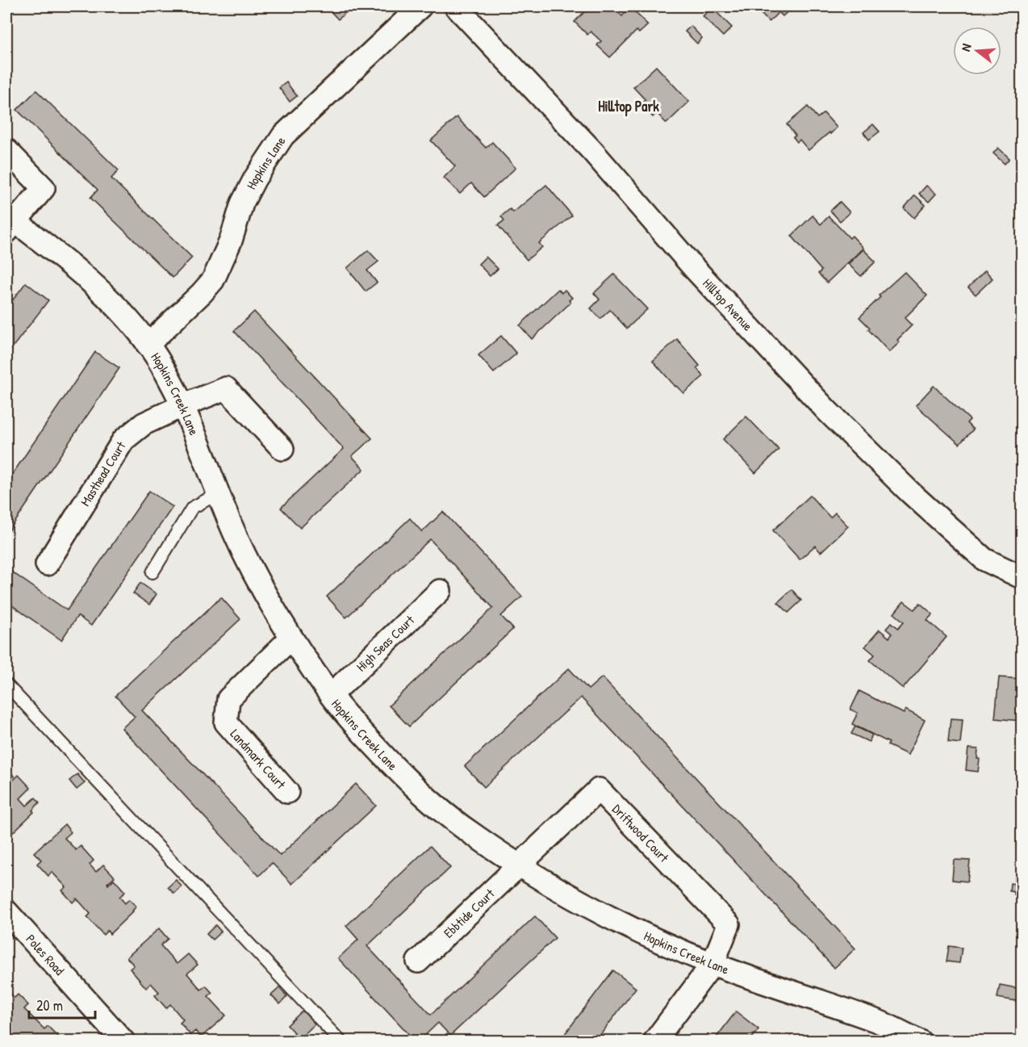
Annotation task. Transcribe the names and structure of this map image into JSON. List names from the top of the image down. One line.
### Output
{"streets":{"street":["Hopkins Lane","Hilltop Avenue","Hopkins Creek Lane","Masthead Court","High Seas Court","Landmark Court","Driftwood Court","Ebbtide Court","Poles Road"]},"crossings":[["Hopkins Lane","Hopkins Creek Lane"],["Hopkins Creek Lane","Masthead Court"],["Hopkins Creek Lane","High Seas Court"],["Hopkins Creek Lane","Landmark Court"],["Hopkins Creek Lane","Driftwood Court"],["Hopkins Creek Lane","Ebbtide Court"],["Driftwood Court","Ebbtide Court"]],"districts":["Hilltop Park"],"scale_bar":"20 m","north":"left"}
